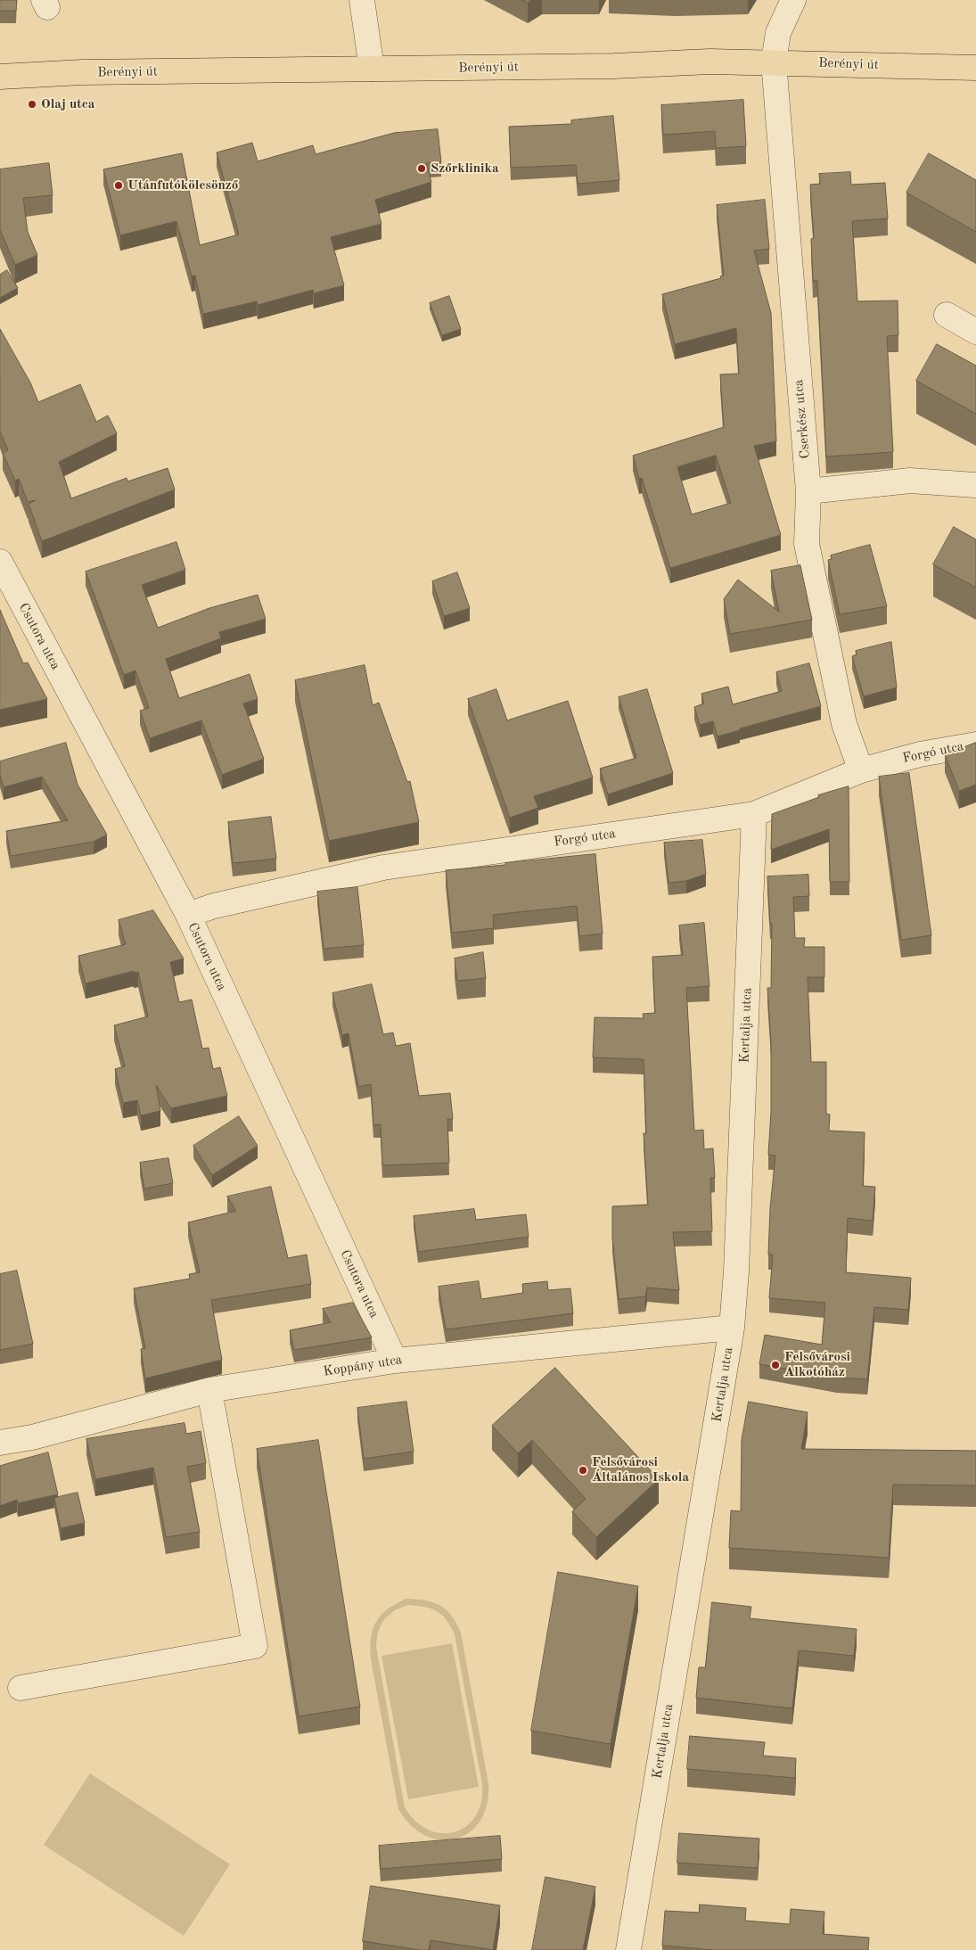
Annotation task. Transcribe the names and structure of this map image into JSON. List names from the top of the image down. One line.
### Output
{"streets":{"main road":["Berényi út"],"street":["Cserkész utca","Csutora utca","Forgó utca","Kertalja utca","Koppány utca"]},"crossings":[["Berényi út","Cserkész utca"],["Cserkész utca","Forgó utca"],["Csutora utca","Forgó utca"],["Csutora utca","Koppány utca"],["Forgó utca","Kertalja utca"],["Kertalja utca","Koppány utca"]],"places":["Olaj utca","Szőrklinika","Utánfutókölcsönző","Felsővárosi Alkotóház","Felsővárosi Általános Iskola"]}
